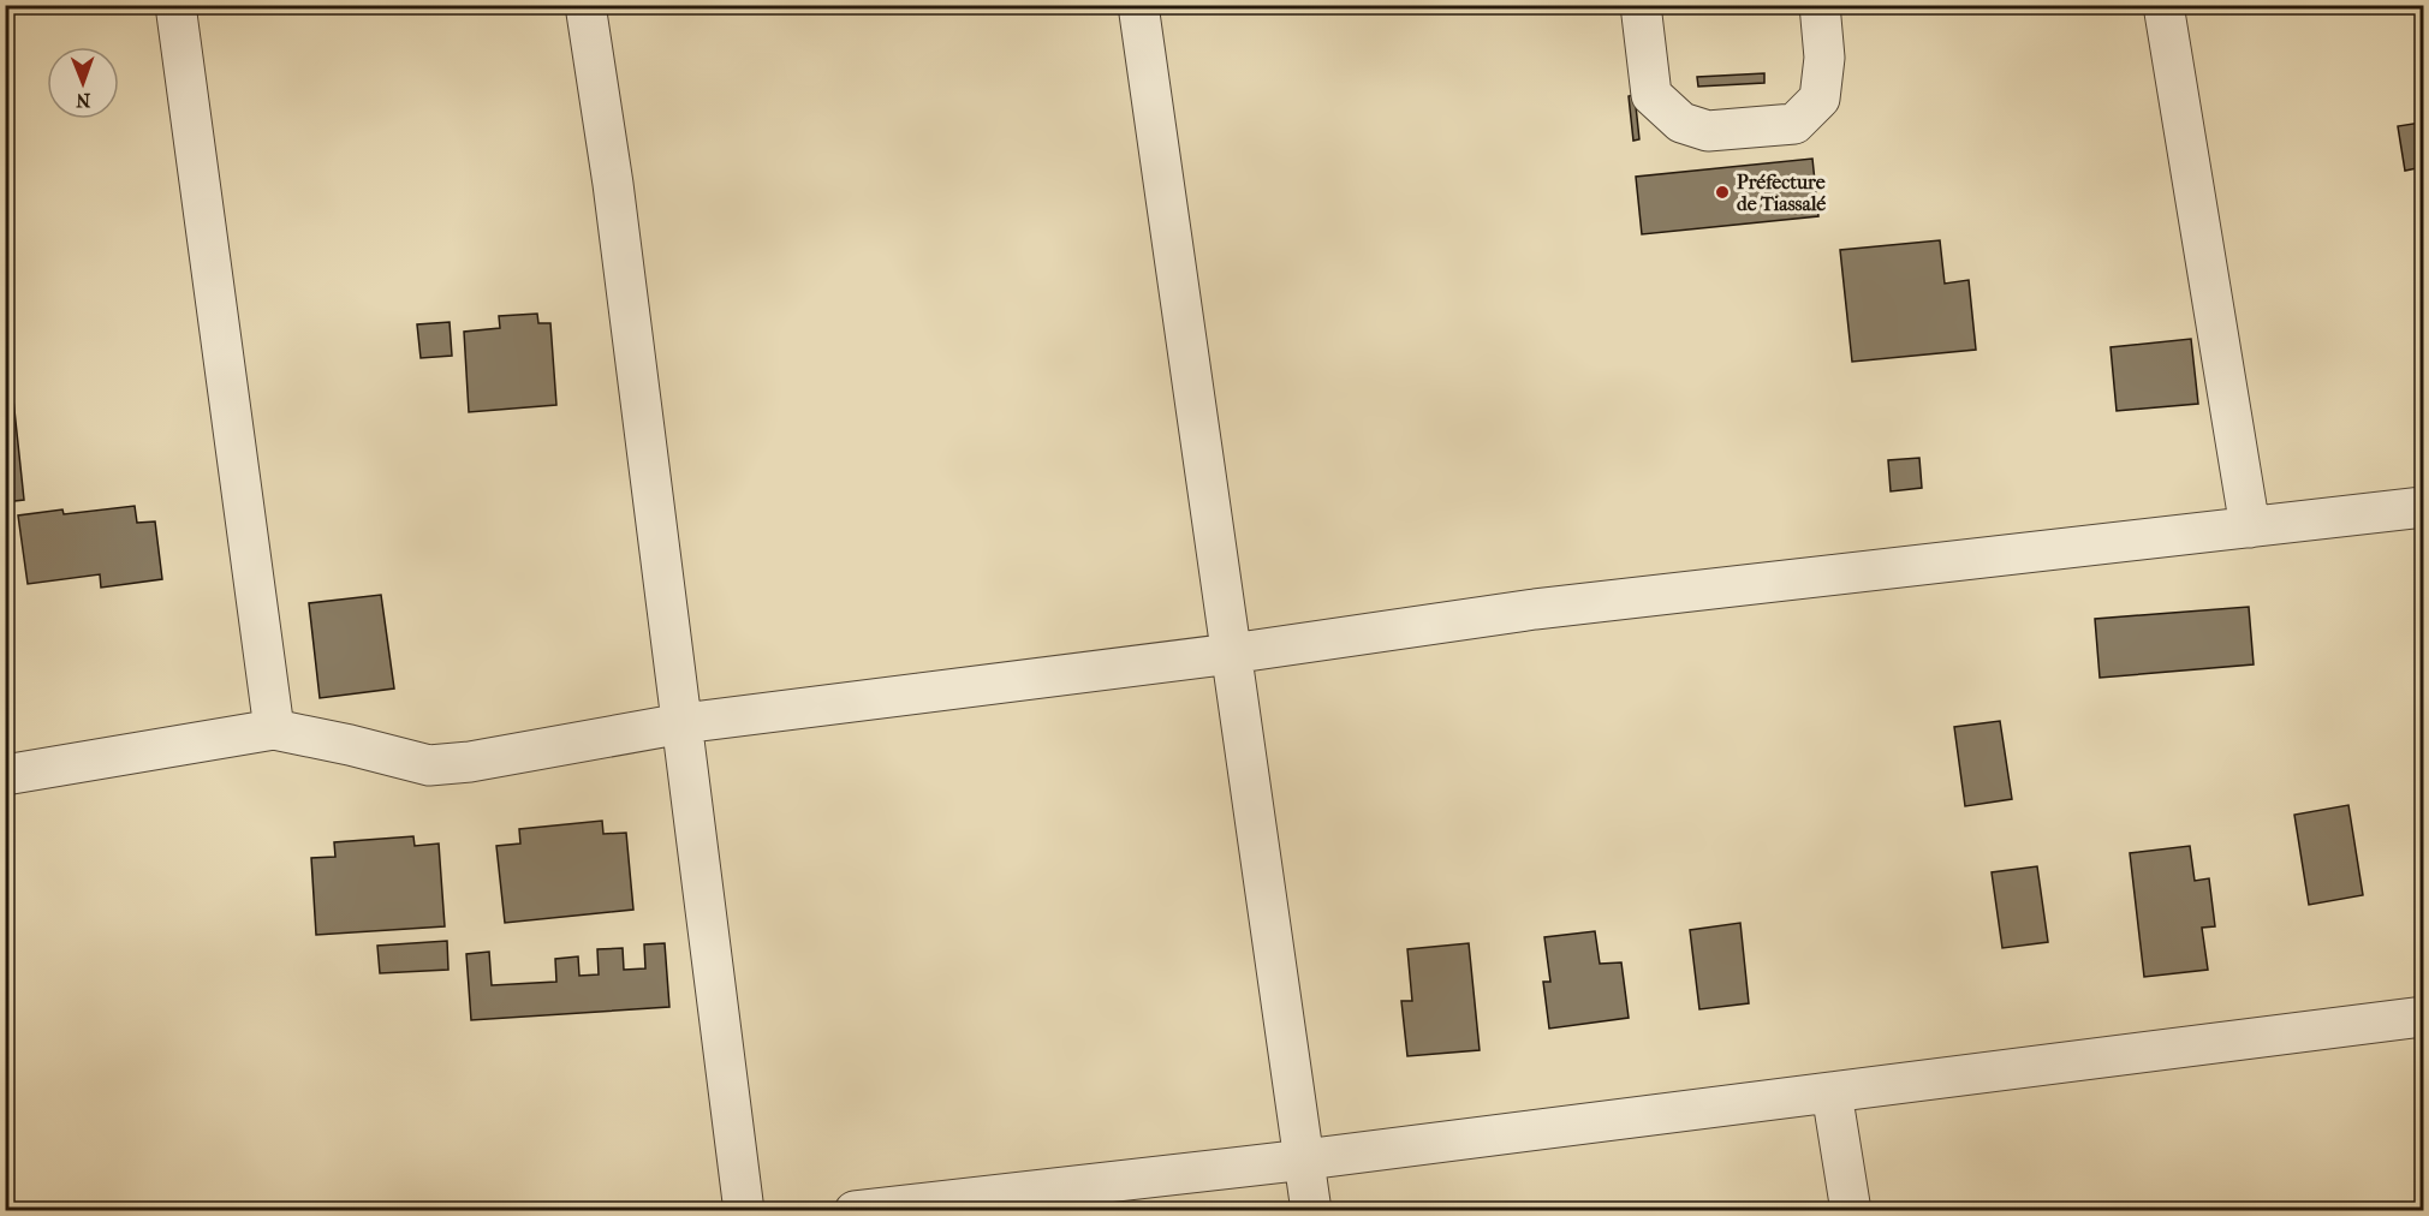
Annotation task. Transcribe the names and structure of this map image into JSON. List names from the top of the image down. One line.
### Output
{"places":["Préfecture de Tiassalé"],"north":"bottom"}
